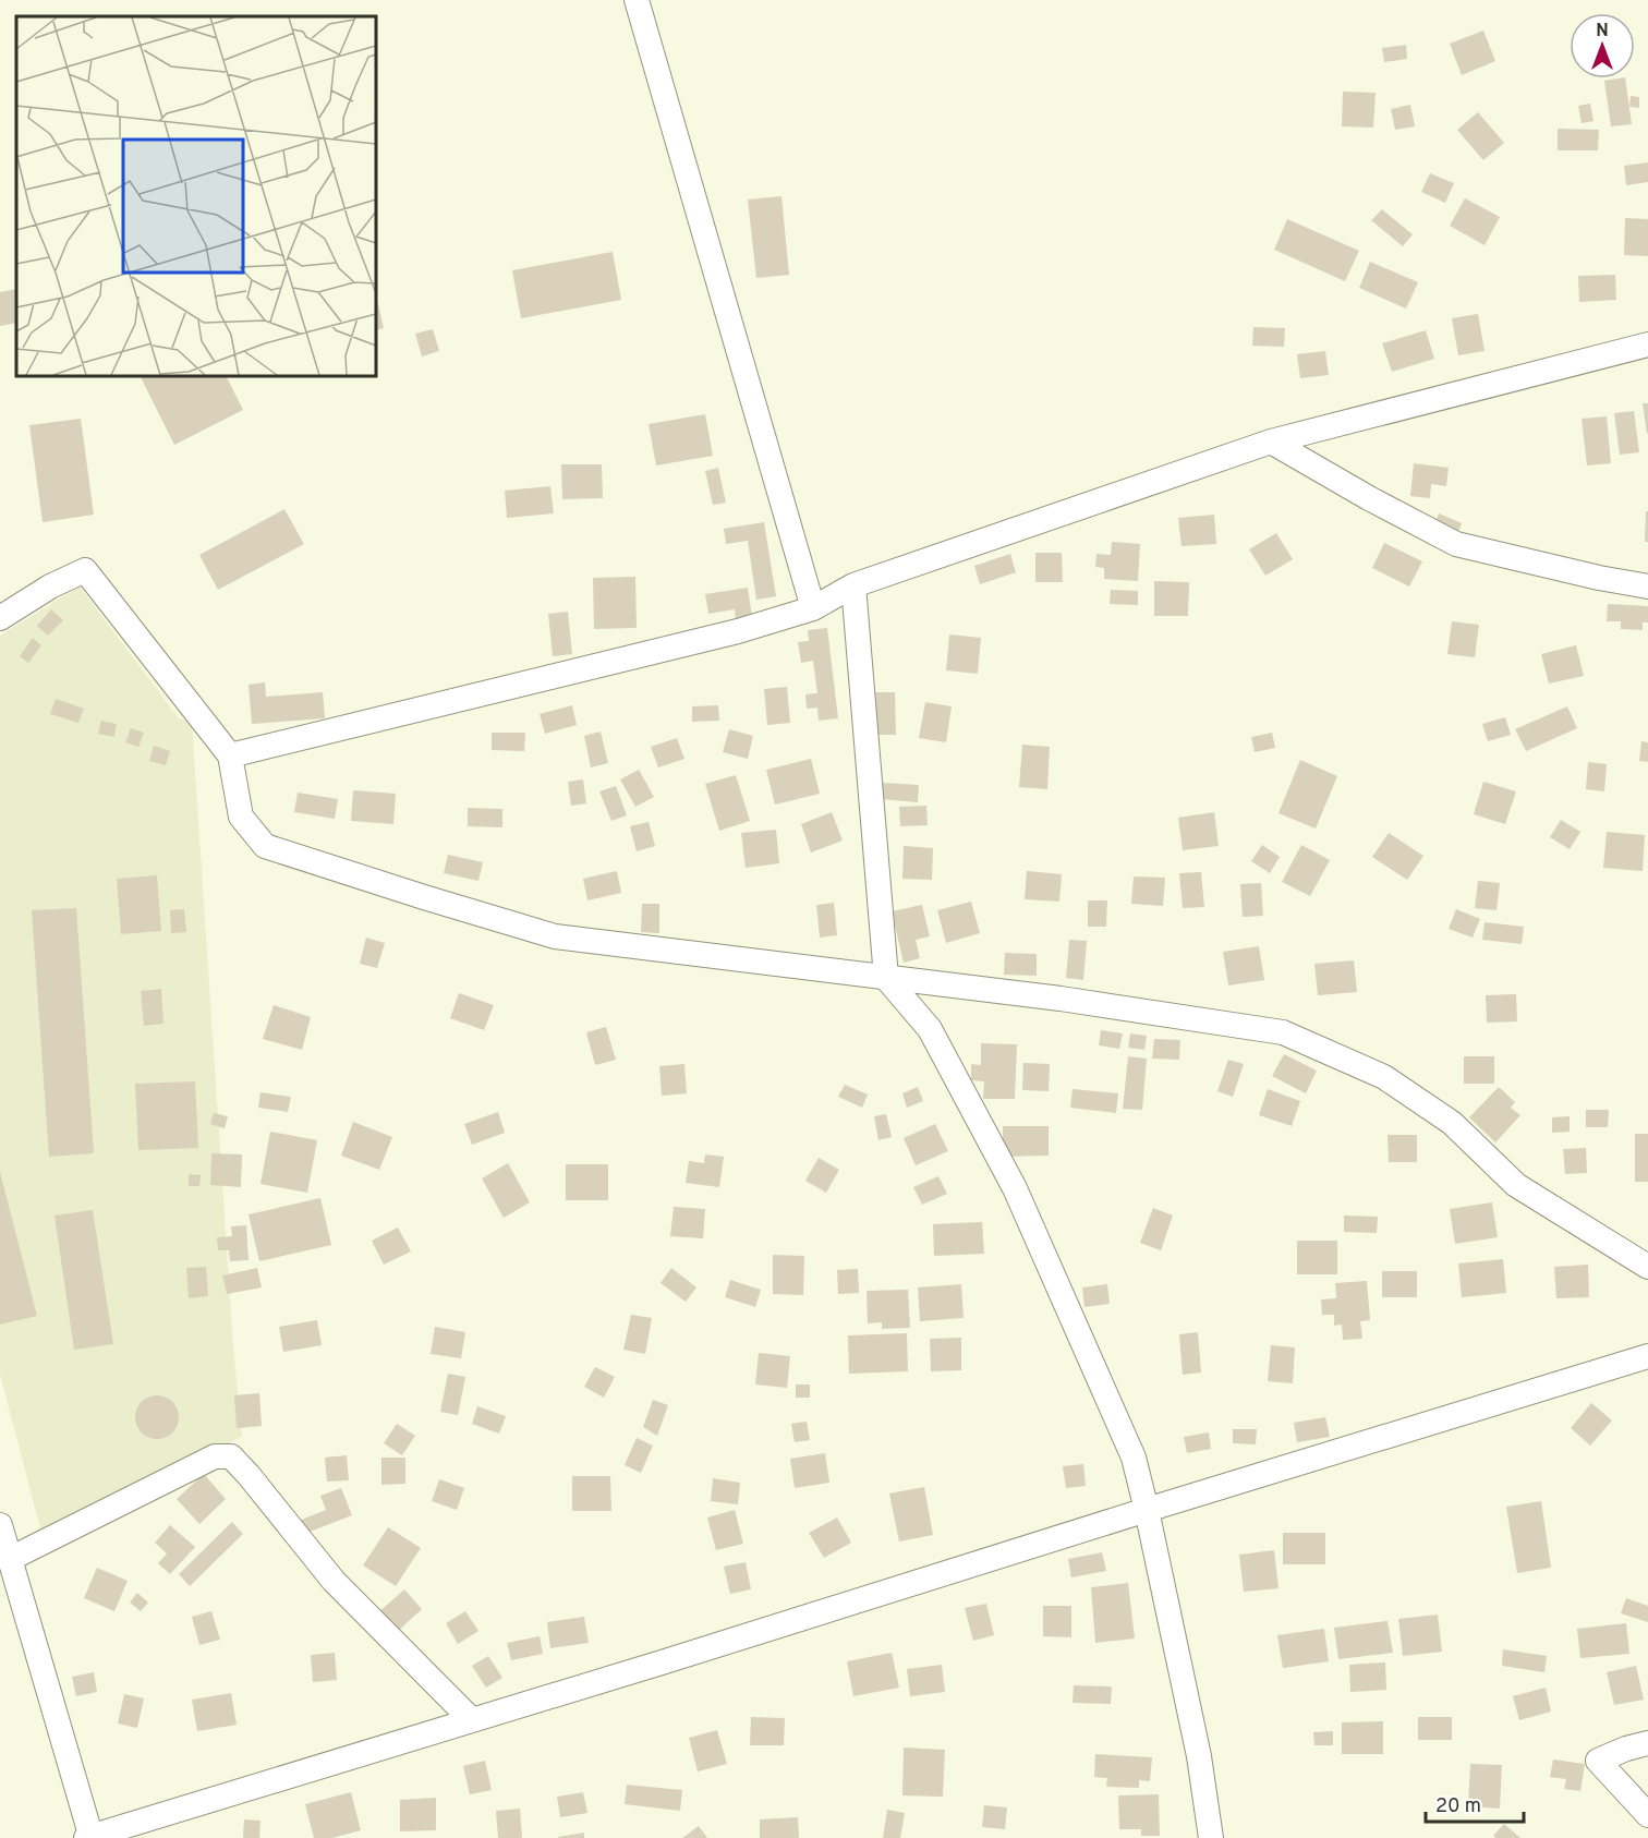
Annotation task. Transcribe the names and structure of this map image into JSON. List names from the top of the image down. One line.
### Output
{"scale_bar":"20 m","north":"top"}
